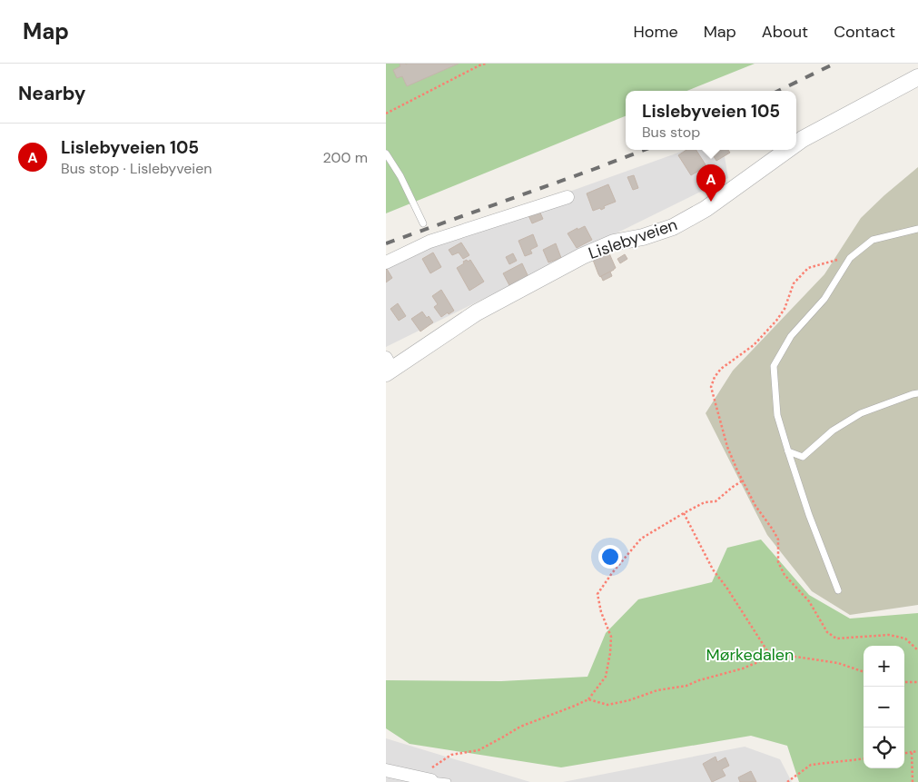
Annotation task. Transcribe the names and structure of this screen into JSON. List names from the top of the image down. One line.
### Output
{"streets":{"street":["Lislebyveien"]},"parks":["Mørkedalen"],"page":{"header":"Map","nav":["Home","Map","About","Contact"],"heading":"Nearby","popup":["Lislebyveien 105","Bus stop"],"list":[{"mark":"A","name":"Lislebyveien 105","note":"Bus stop · Lislebyveien","value":"200 m"}],"pins":"A","map_buttons":["+","−"]}}
